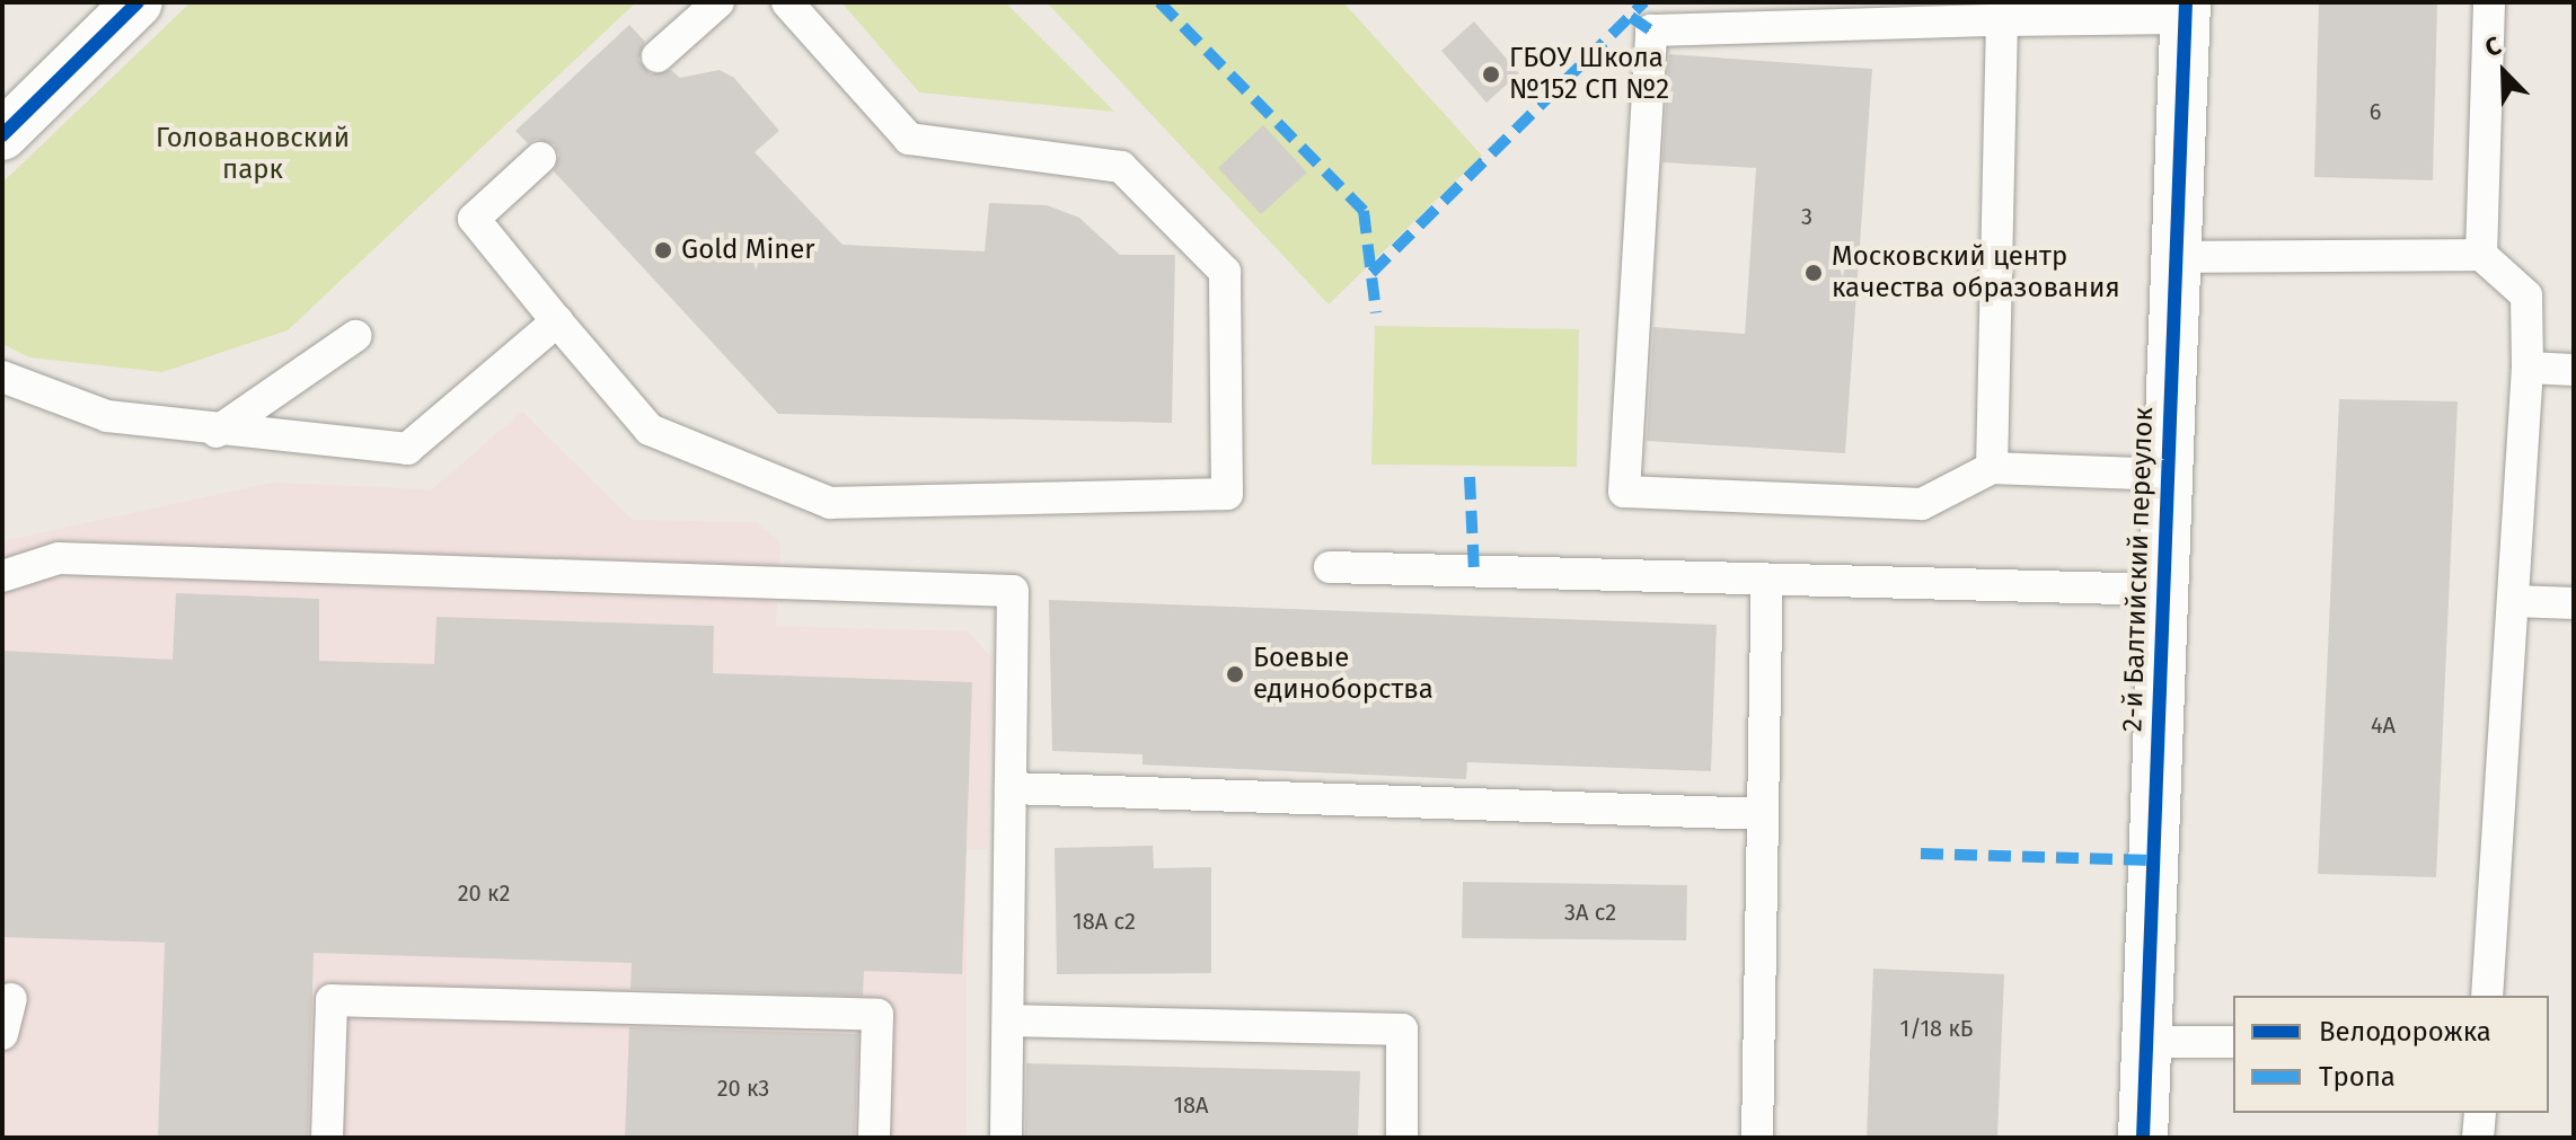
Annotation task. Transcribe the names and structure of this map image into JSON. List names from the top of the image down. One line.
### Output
{"streets":{"street":["2-й Балтийский переулок"]},"parks":["Головановский парк"],"places":["ГБОУ Школа №152 СП №2","Gold Miner","Московский центр качества образования","Боевые единоборства"],"house_numbers":["6","3","4А","20 к2","3А с2","18А с2","1/18 кБ","20 к3","18А"],"legend":["Велодорожка","Тропа"],"north":"top left"}
